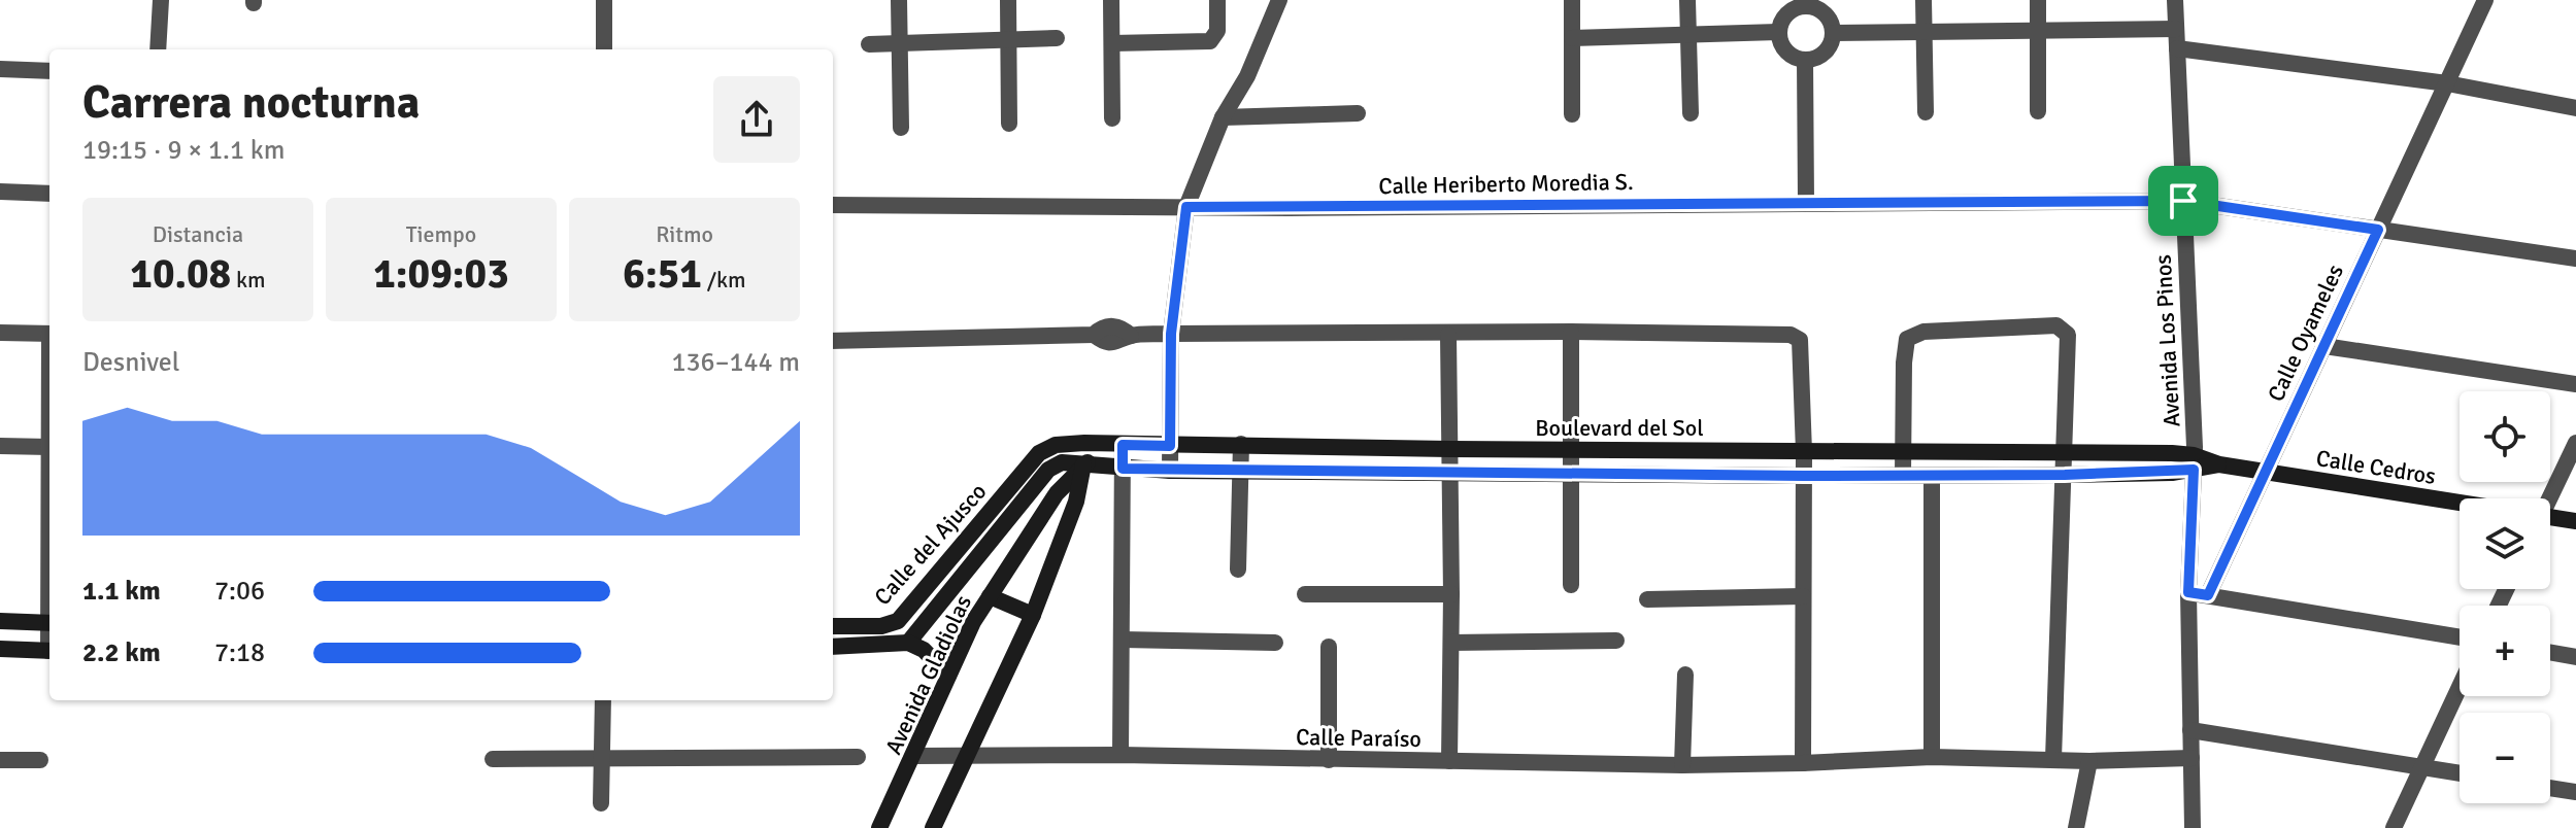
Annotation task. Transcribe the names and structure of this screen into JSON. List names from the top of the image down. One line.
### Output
{"streets":{"street":["Calle Heriberto Moredia S.","Calle Oyameles","Avenida Los Pinos","Boulevard del Sol","Calle Cedros","Calle del Ajusco","Avenida Gladiolas","Calle Paraíso"]},"crossings":[["Calle Heriberto Moredia S.","Calle Oyameles"],["Calle Heriberto Moredia S.","Avenida Los Pinos"],["Calle Oyameles","Calle Cedros"],["Avenida Los Pinos","Boulevard del Sol"],["Avenida Los Pinos","Calle Cedros"],["Avenida Los Pinos","Calle Paraíso"],["Boulevard del Sol","Calle Cedros"],["Boulevard del Sol","Calle del Ajusco"],["Boulevard del Sol","Avenida Gladiolas"],["Calle del Ajusco","Avenida Gladiolas"],["Avenida Gladiolas","Calle Paraíso"]],"page":{"heading":["Carrera nocturna","19:15 · 9 × 1.1 km"],"stats":[["Distancia","10.08 km"],["Tiempo","1:09:03"],["Ritmo","6:51 /km"]],"chart":["Desnivel","136–144 m"],"map_buttons":["+","−"],"list":[{"name":"1.1 km","note":"7:06"},{"name":"2.2 km","note":"7:18"}]}}
